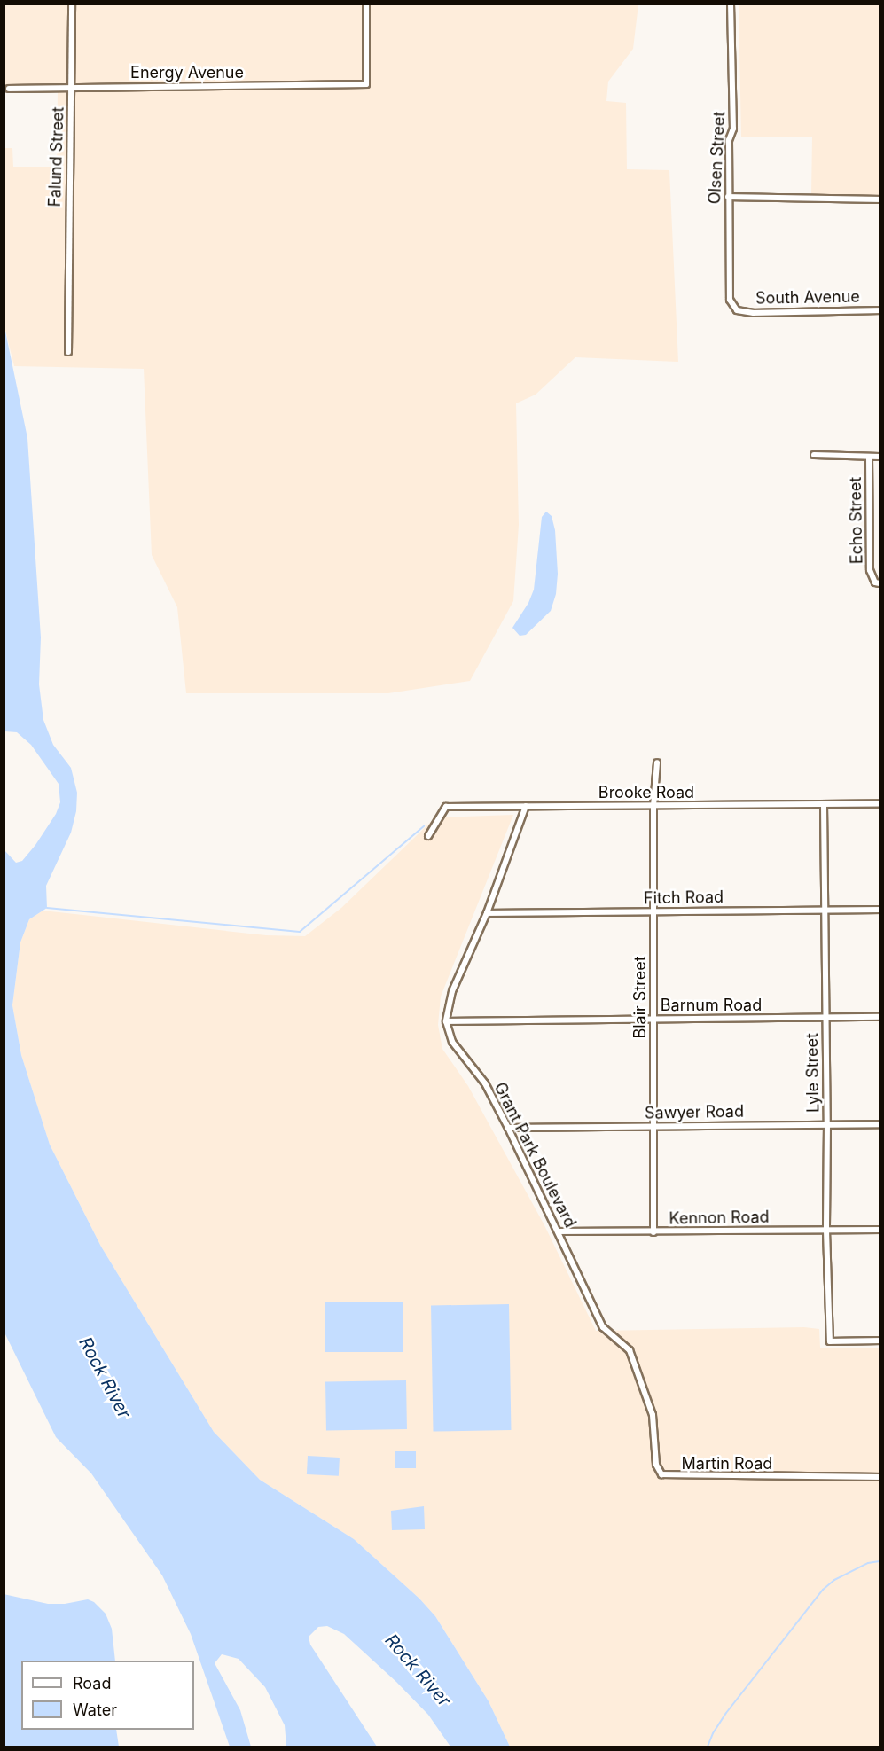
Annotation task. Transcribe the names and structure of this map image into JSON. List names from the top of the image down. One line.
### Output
{"streets":{"street":["Energy Avenue","Falund Street","Olsen Street","South Avenue","Echo Street","Brooke Road","Fitch Road","Blair Street","Barnum Road","Lyle Street","Sawyer Road","Grant Park Boulevard","Kennon Road","Martin Road"]},"crossings":[["Energy Avenue","Falund Street"],["Olsen Street","South Avenue"],["Brooke Road","Blair Street"],["Brooke Road","Lyle Street"],["Fitch Road","Blair Street"],["Fitch Road","Lyle Street"],["Blair Street","Barnum Road"],["Blair Street","Sawyer Road"],["Blair Street","Kennon Road"],["Barnum Road","Lyle Street"],["Barnum Road","Grant Park Boulevard"],["Lyle Street","Sawyer Road"],["Lyle Street","Kennon Road"],["Sawyer Road","Grant Park Boulevard"],["Grant Park Boulevard","Kennon Road"],["Grant Park Boulevard","Martin Road"]],"water":["Rock River"],"legend":["Road","Water"]}
